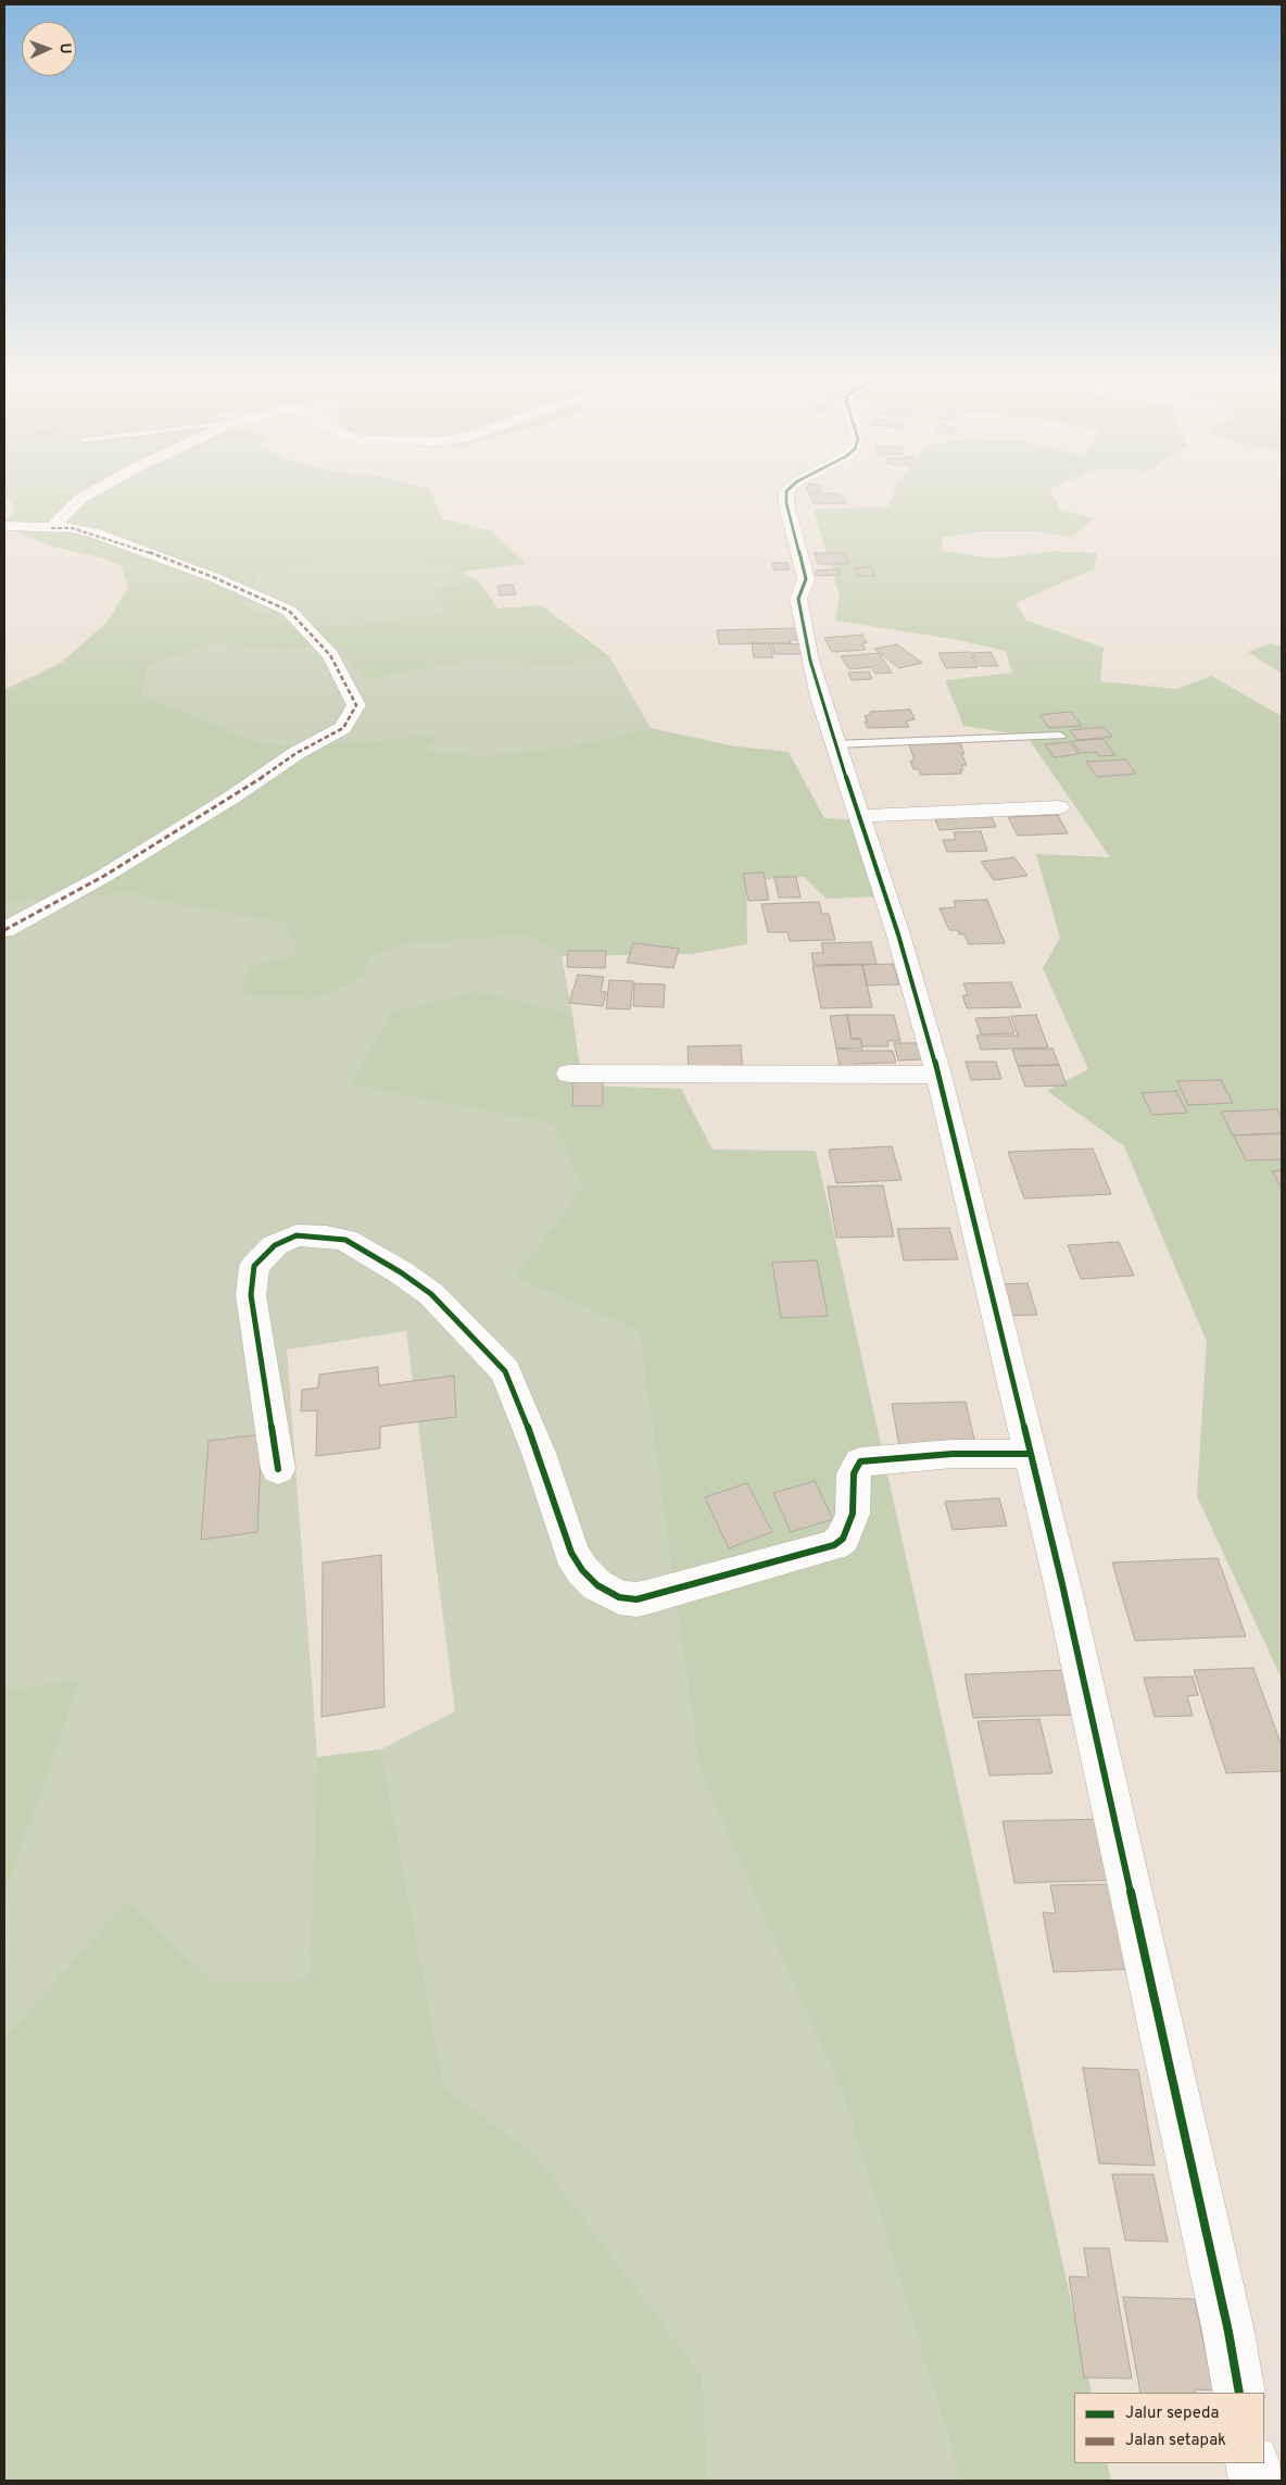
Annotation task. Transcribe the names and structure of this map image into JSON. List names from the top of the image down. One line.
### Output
{"legend":["Jalur sepeda","Jalan setapak"],"north":"right"}
